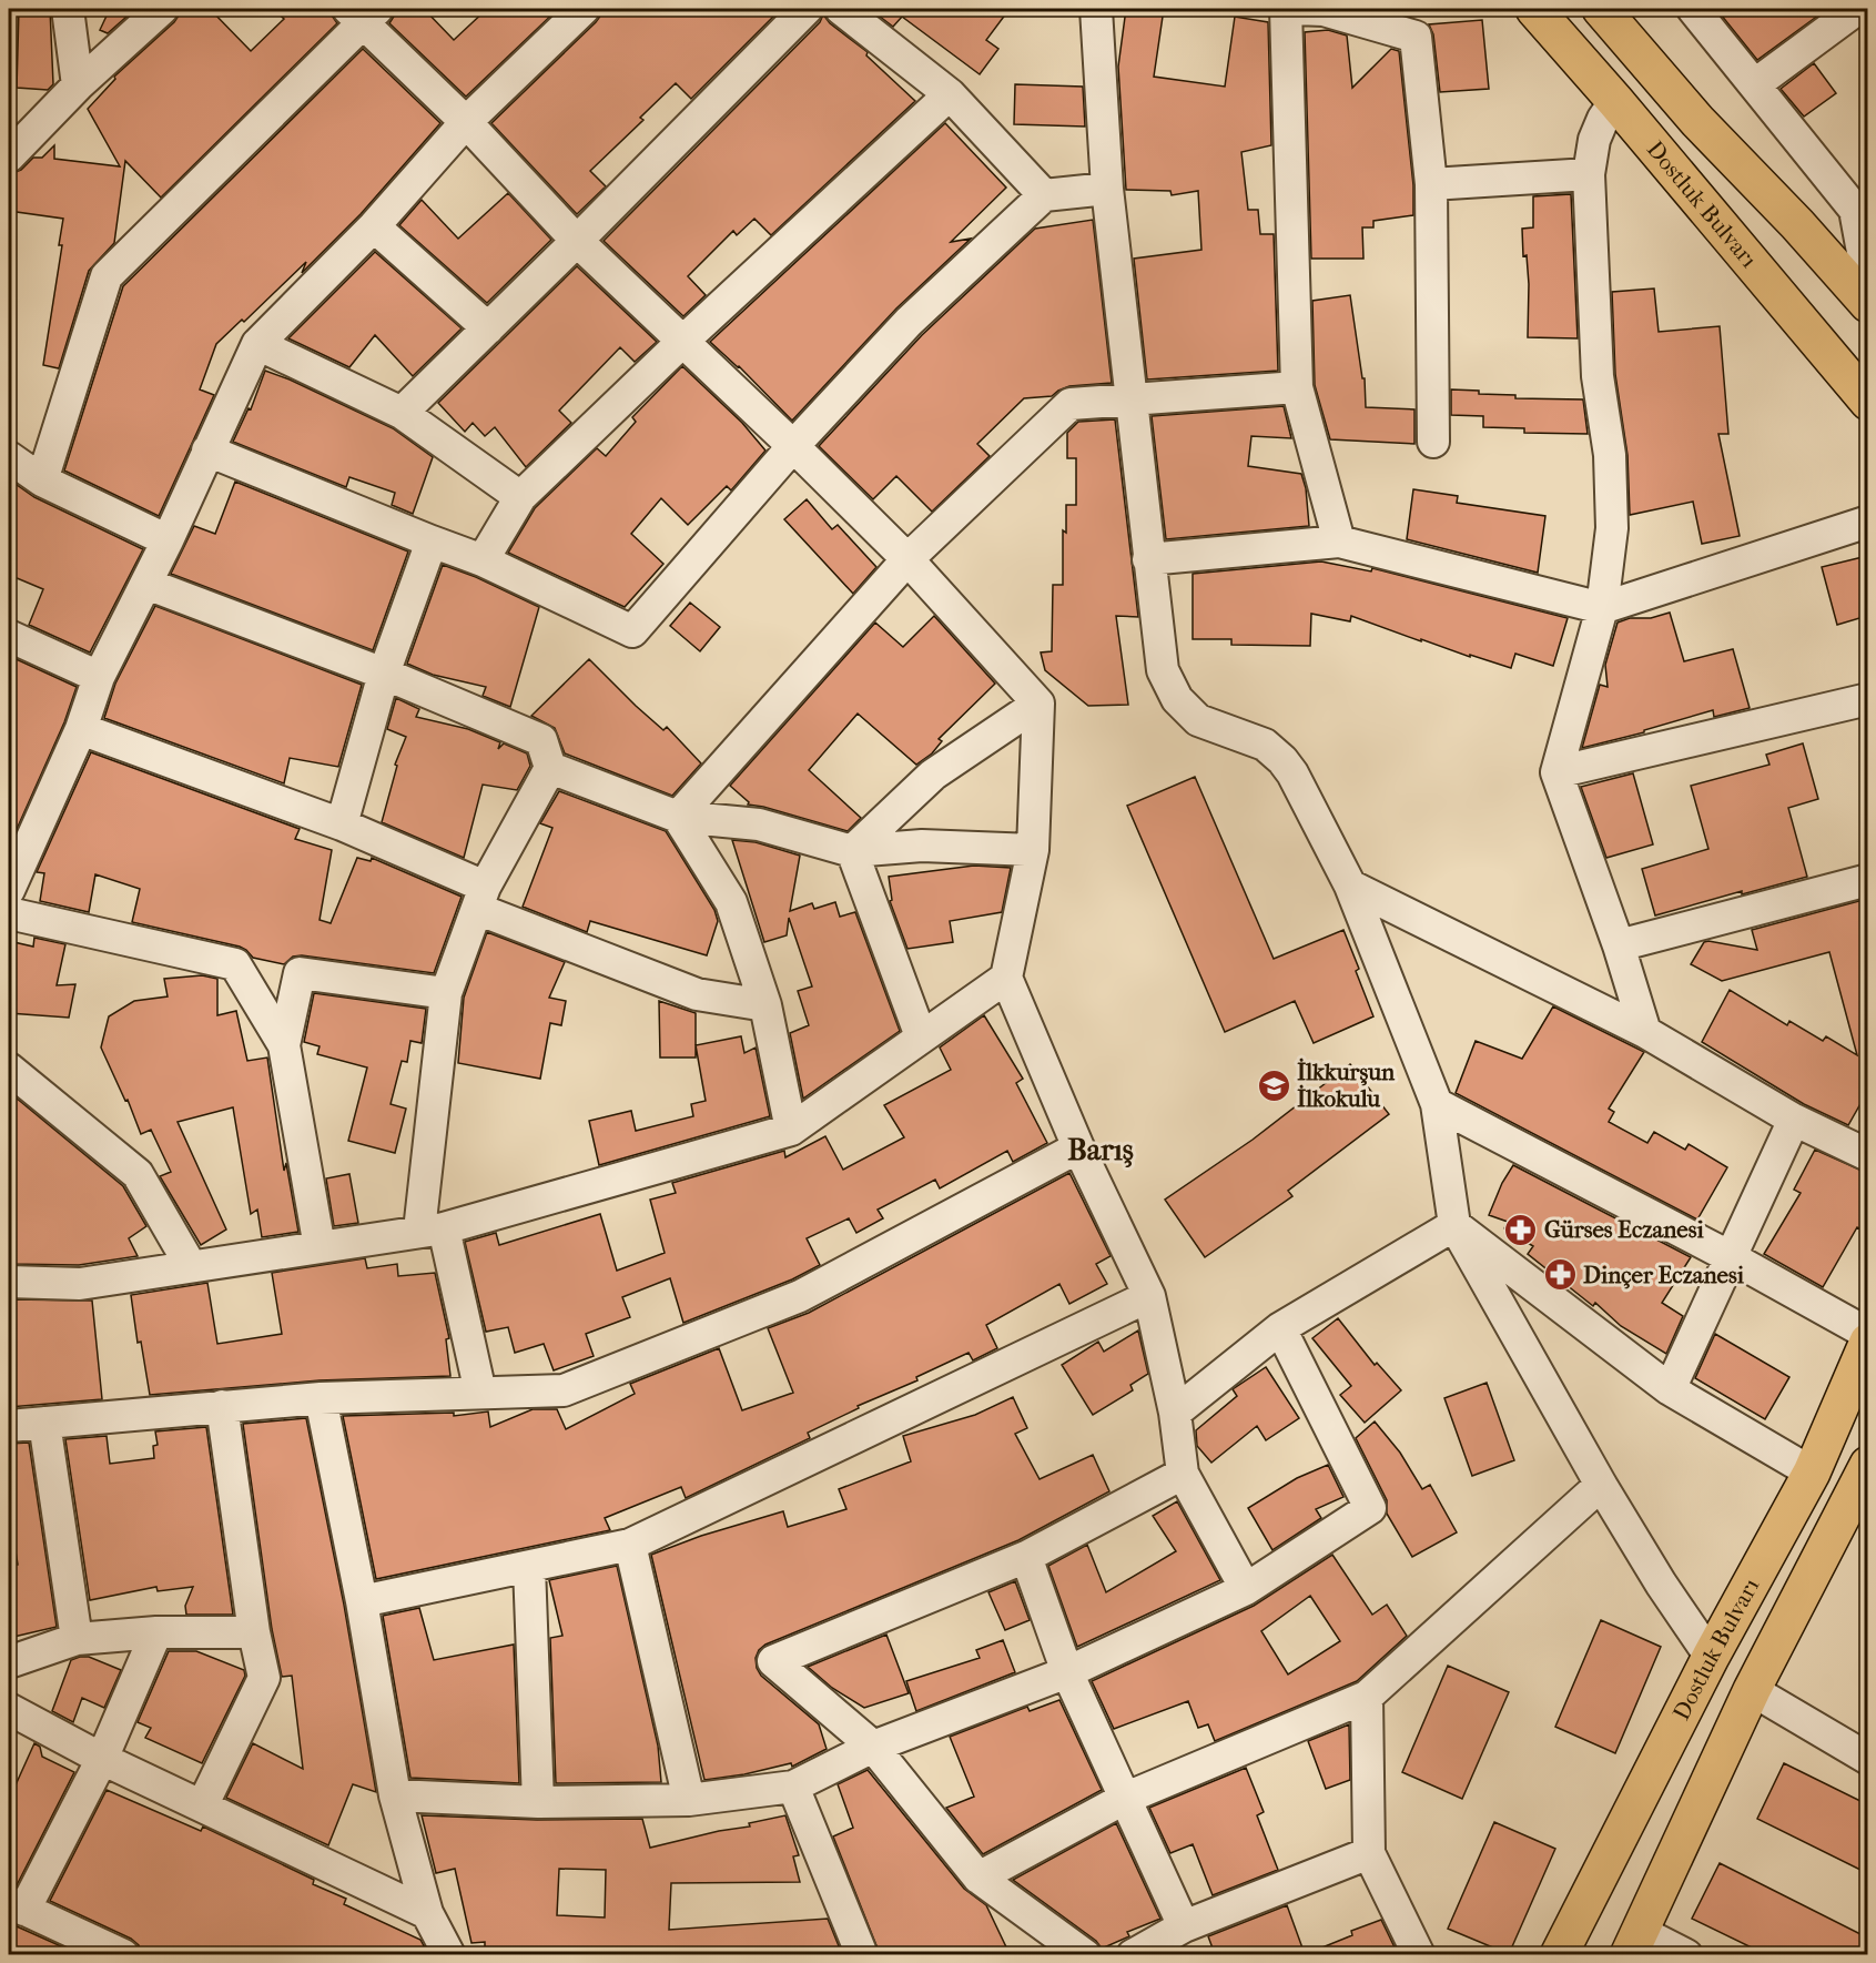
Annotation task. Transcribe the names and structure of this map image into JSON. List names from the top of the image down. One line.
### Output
{"streets":{"main road":["Dostluk Bulvarı"]},"districts":["Barış"],"places":{"school or university":["İlkkurşun İlkokulu"],"pharmacy":["Gürses Eczanesi","Dinçer Eczanesi"]}}
